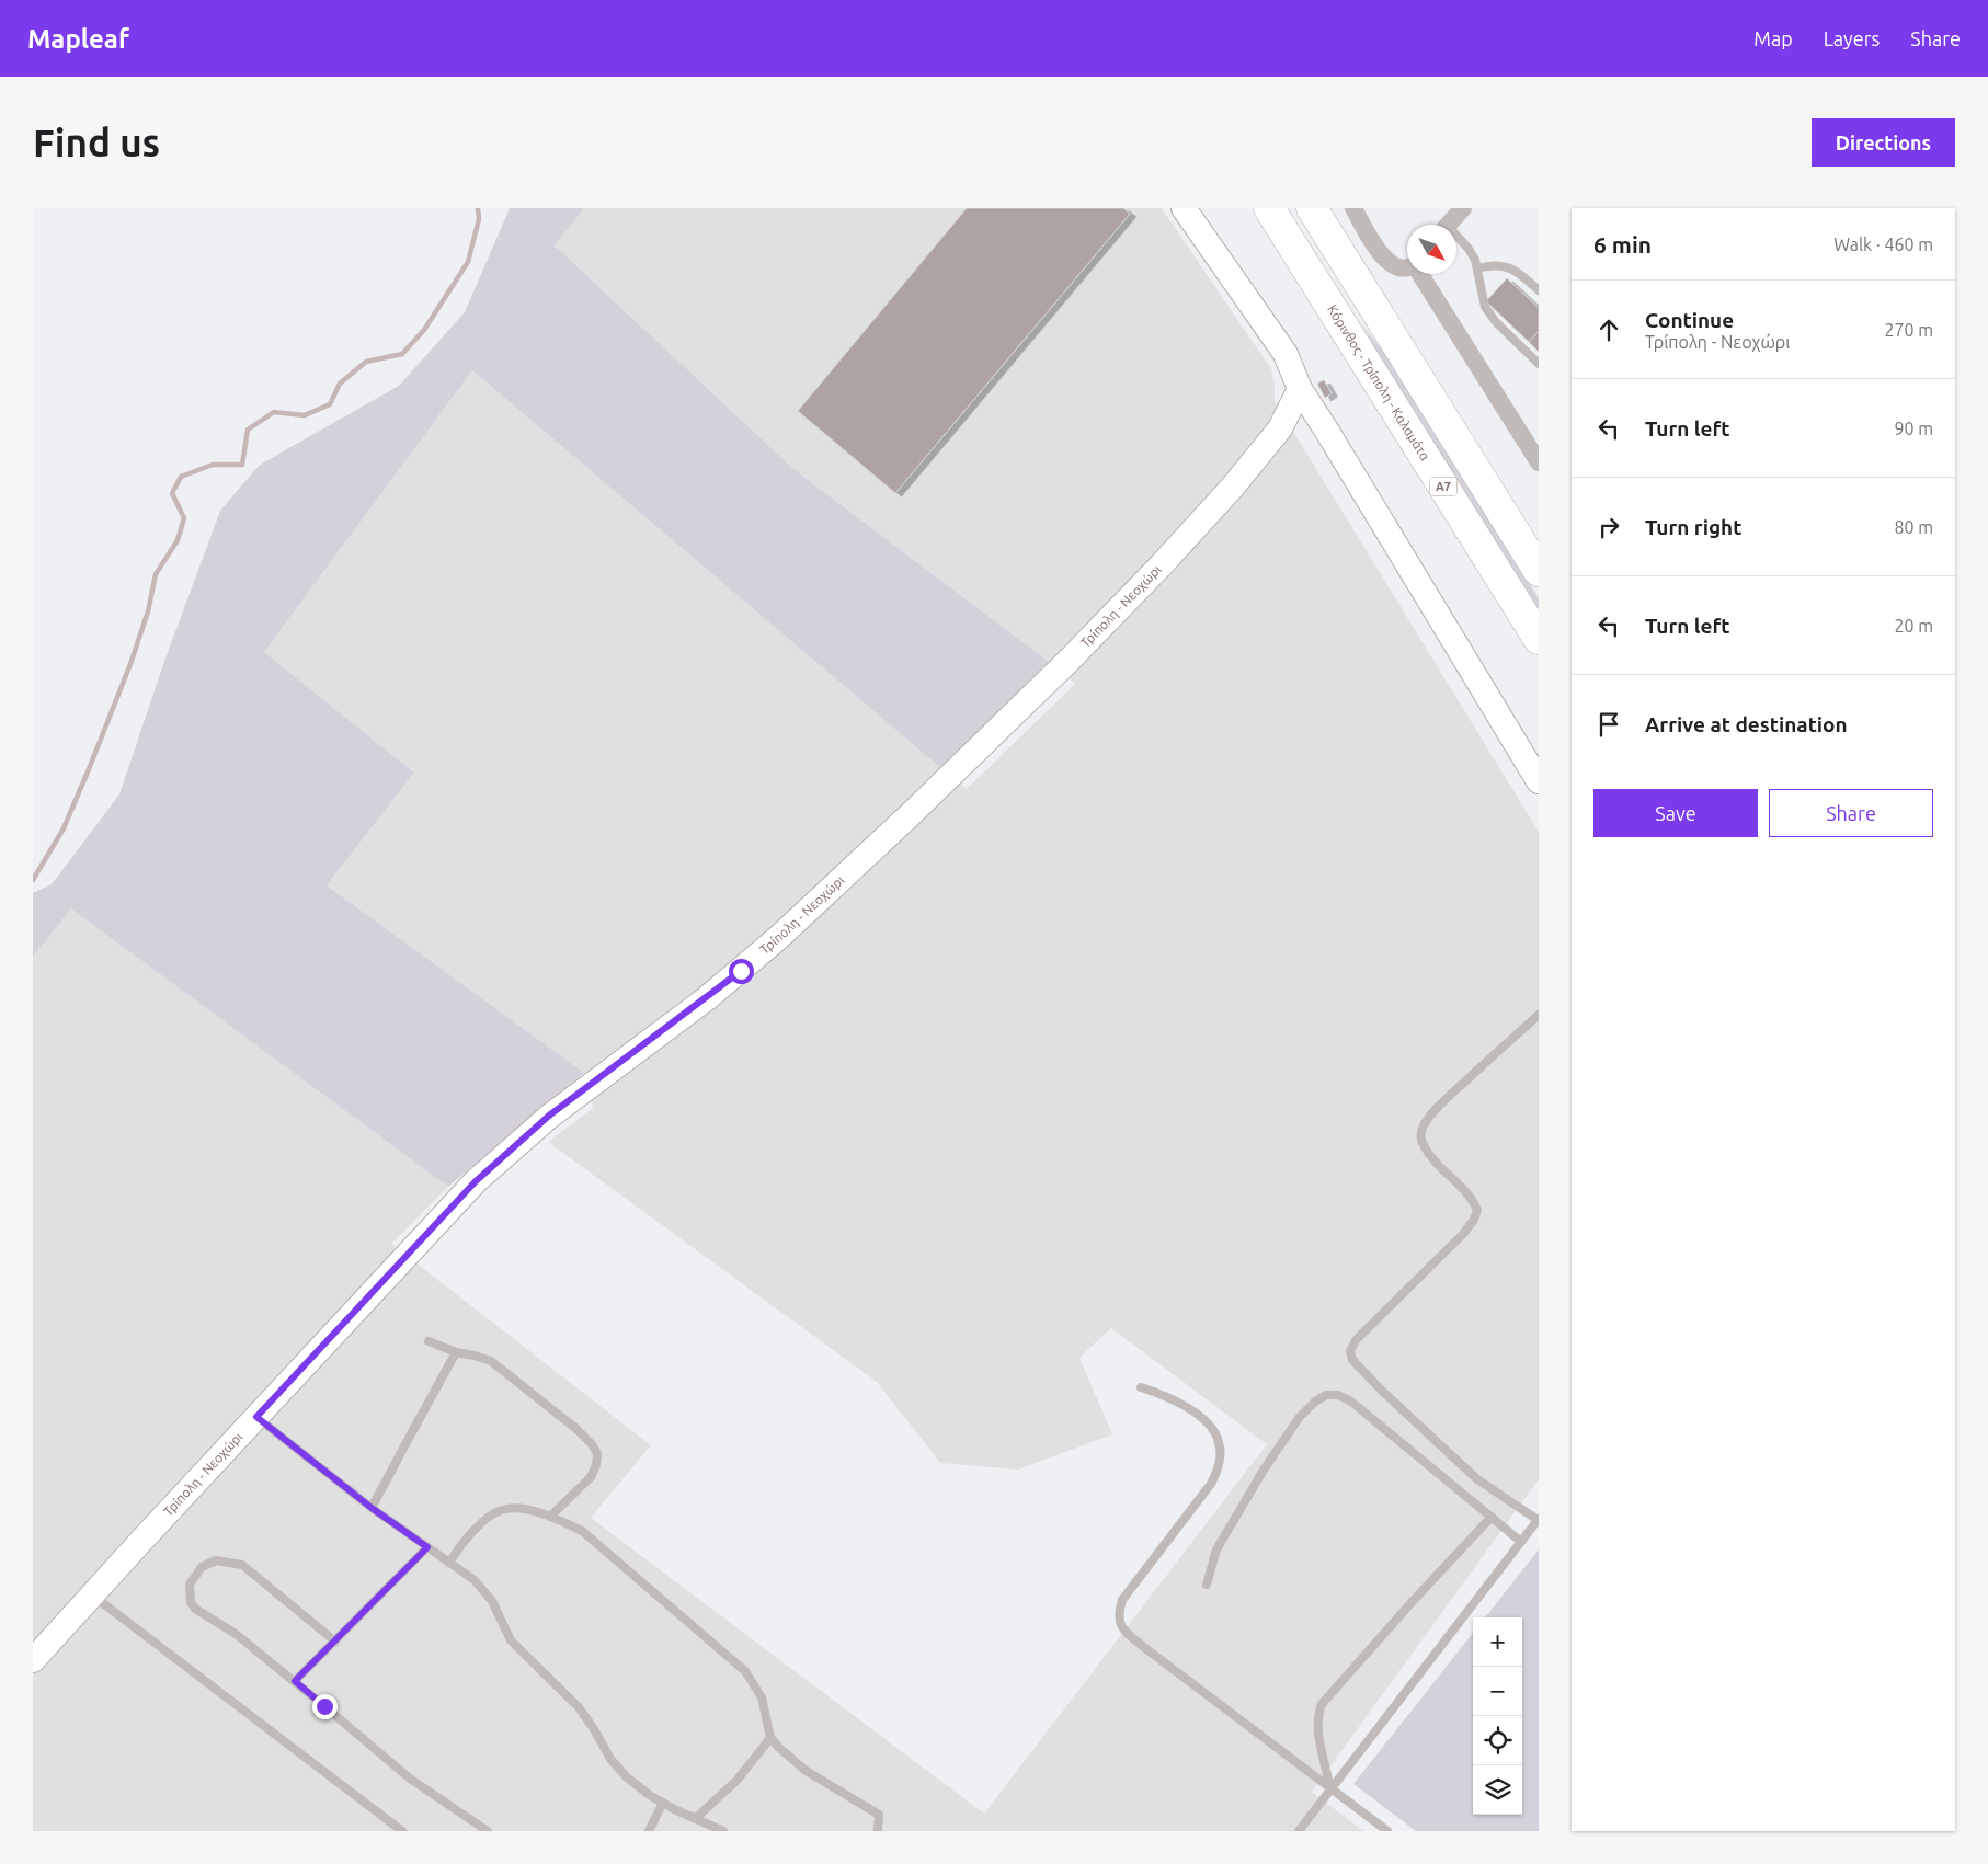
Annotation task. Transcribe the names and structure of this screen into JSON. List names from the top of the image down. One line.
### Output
{"streets":{"highway":["Κόρινθος - Τρίπολη - Καλαμάτα","Α7"],"main road":["Τρίπολη - Νεοχώρι"]},"north":"bottom right","page":{"header":"Mapleaf","nav":["Map","Layers","Share"],"buttons":["Directions",["Save","Share"]],"title":"Find us","heading":["6 min","Walk · 460 m"],"list":[["Continue","Τρίπολη - Νεοχώρι","270 m"],["Turn left","90 m"],["Turn right","80 m"],["Turn left","20 m"],"Arrive at destination"],"map_buttons":["+","−"]}}
